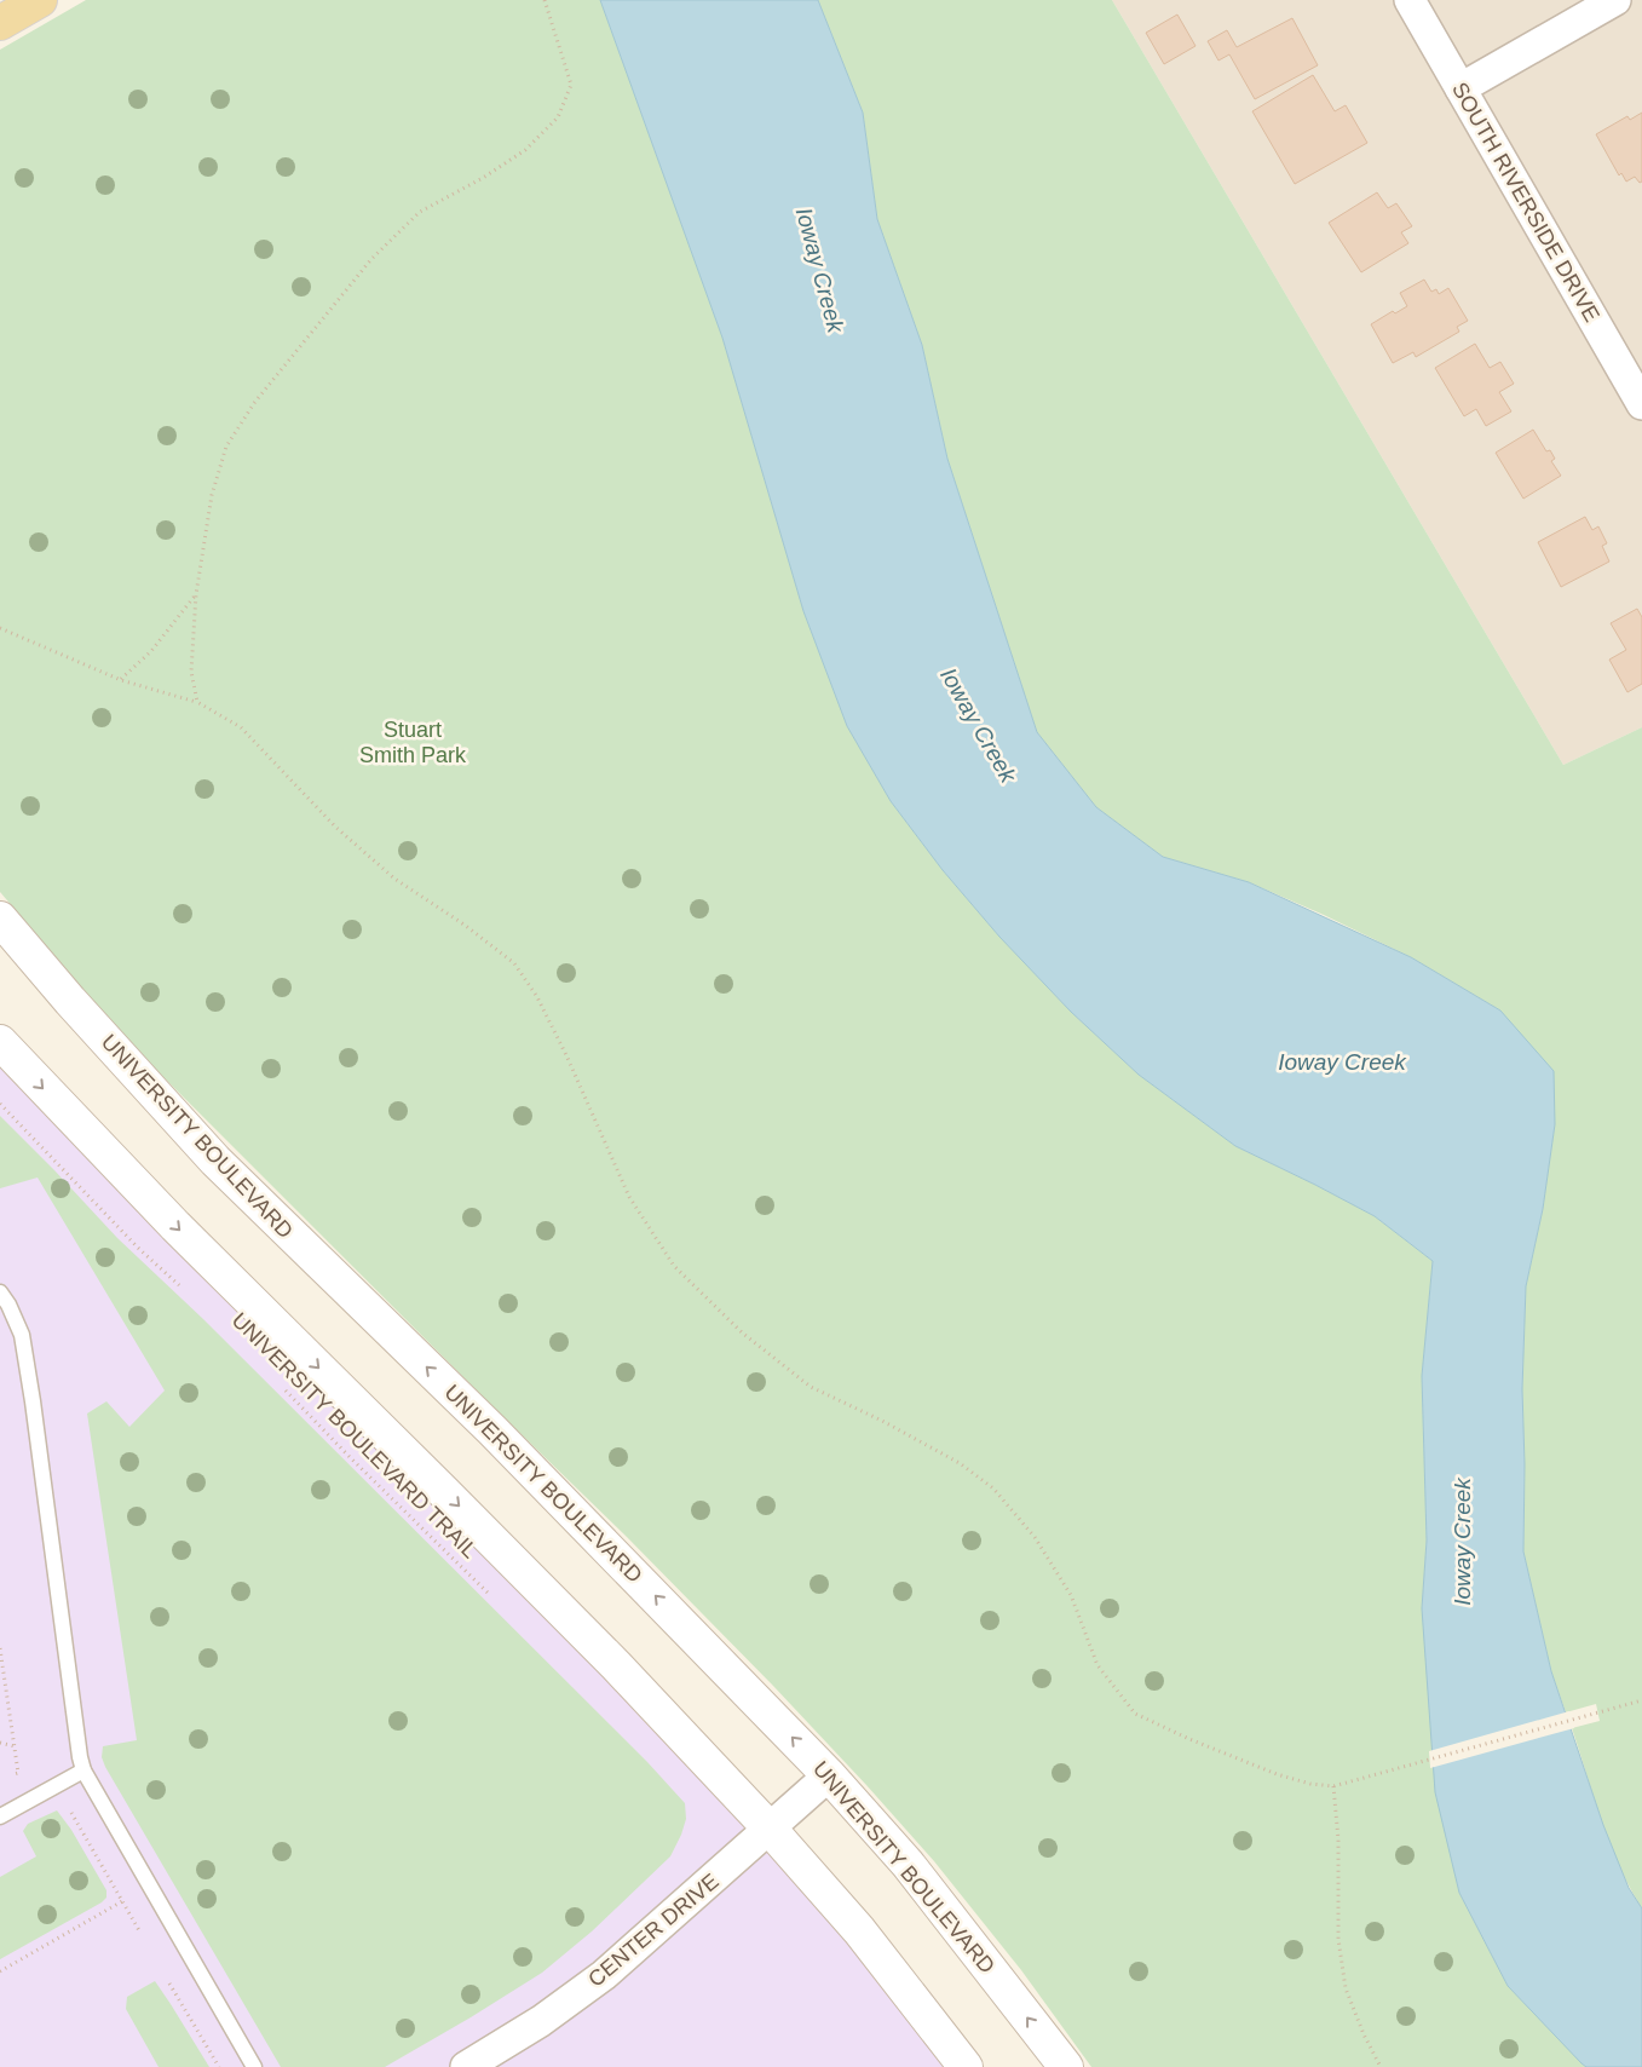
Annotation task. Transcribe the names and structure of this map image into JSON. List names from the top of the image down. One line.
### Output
{"streets":{"main road":["UNIVERSITY BOULEVARD"],"street":["SOUTH RIVERSIDE DRIVE","CENTER DRIVE"],"path":["UNIVERSITY BOULEVARD TRAIL"]},"crossings":[["UNIVERSITY BOULEVARD","CENTER DRIVE"]],"water":["Ioway Creek"],"parks":["Stuart Smith Park"]}
